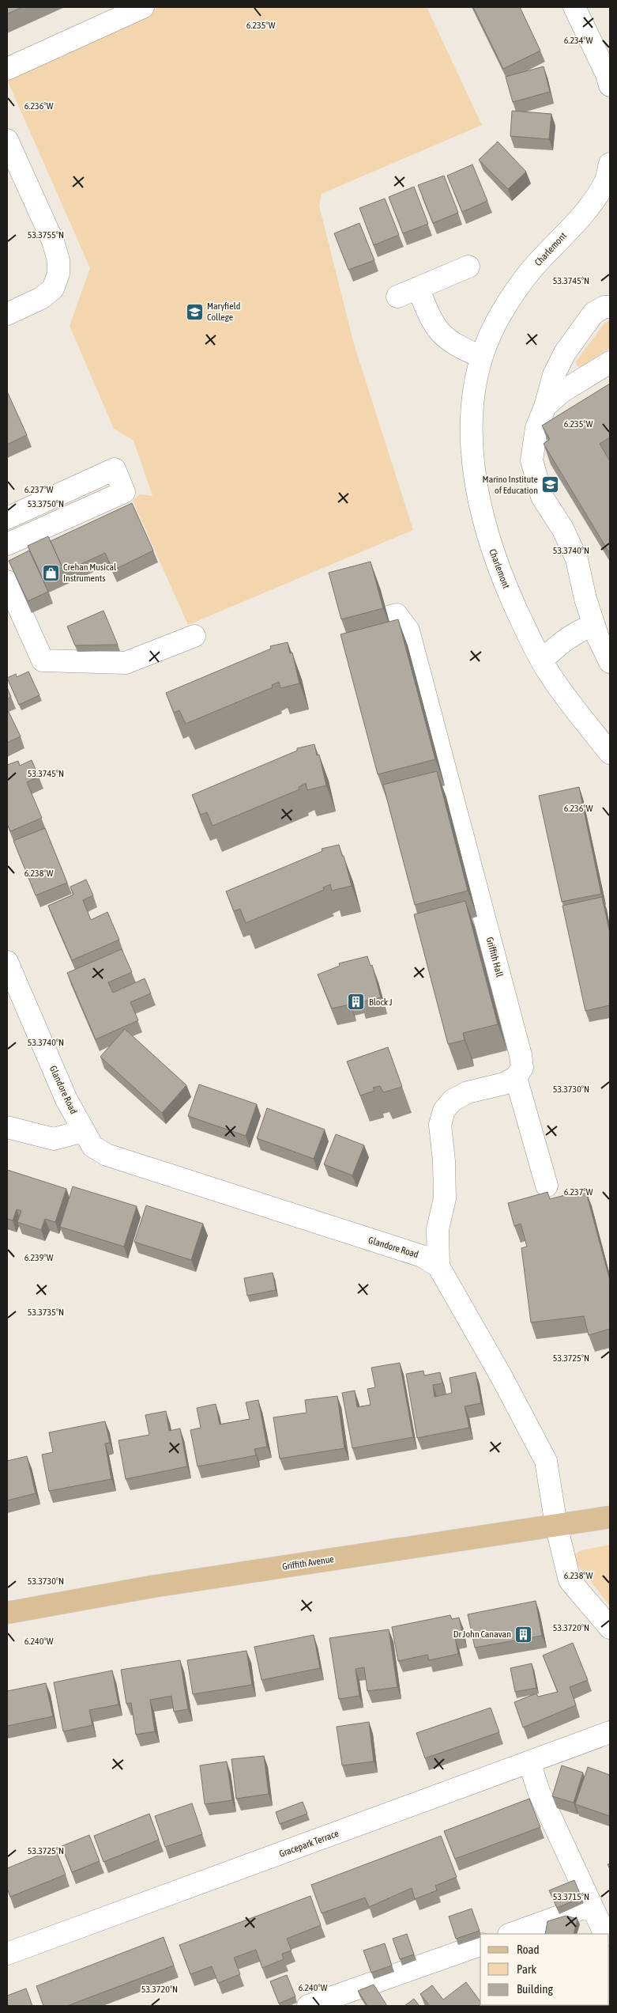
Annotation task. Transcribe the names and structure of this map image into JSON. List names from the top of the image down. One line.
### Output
{"streets":{"main road":["Griffith Avenue"],"street":["Charlemont","Griffith Hall","Glandore Road","Gracepark Terrace"]},"crossings":[["Glandore Road","Griffith Avenue"]],"places":{"school or university":["Maryfield College","Marino Institute of Education"],"shop":["Crehan Musical Instruments"],"building":["Block J","Dr John Canavan"]},"legend":["Road","Park","Building"],"coordinates":["6.235°W","6.234°W","6.236°W","53.3755°N","53.3745°N","6.237°W","53.3750°N","53.3740°N","6.238°W","53.3730°N","6.239°W","53.3735°N","53.3725°N","53.3720°N","6.240°W","53.3715°N"]}
